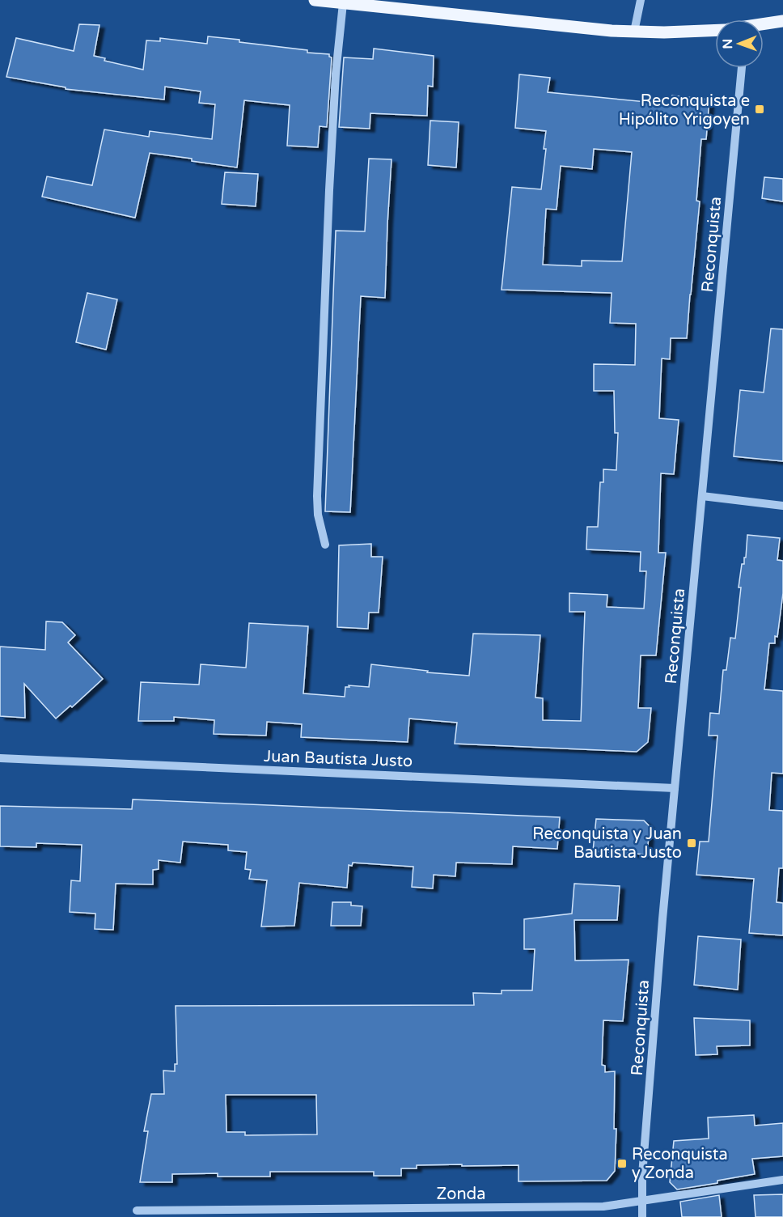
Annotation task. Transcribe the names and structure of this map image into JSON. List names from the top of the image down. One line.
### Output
{"streets":{"street":["Reconquista","Juan Bautista Justo","Zonda"]},"crossings":[["Reconquista","Juan Bautista Justo"],["Reconquista","Zonda"]],"places":{"transit":["Reconquista e Hipólito Yrigoyen","Reconquista y Juan Bautista Justo","Reconquista y Zonda"]},"north":"left"}
